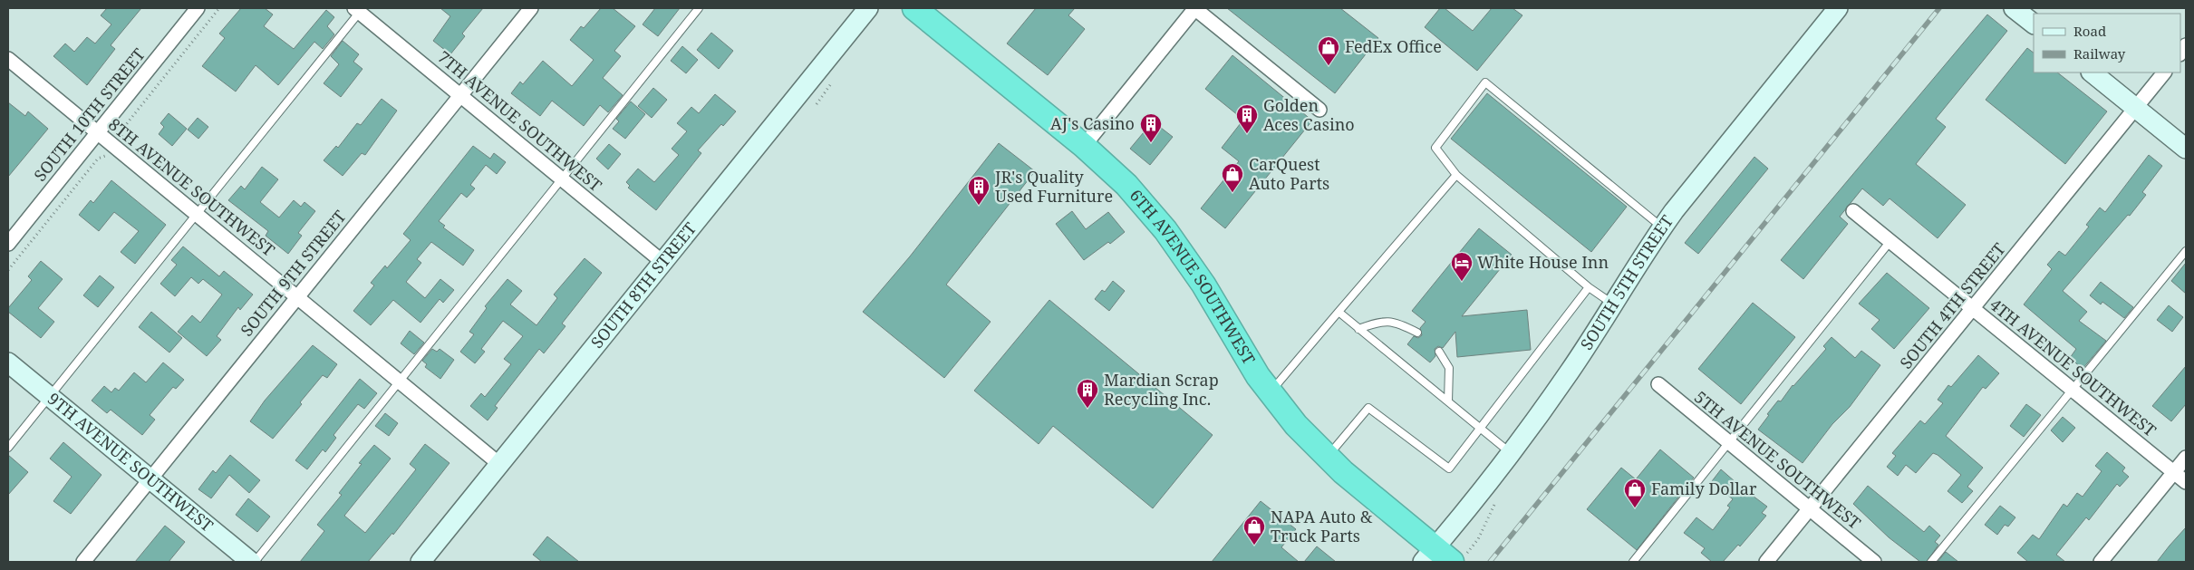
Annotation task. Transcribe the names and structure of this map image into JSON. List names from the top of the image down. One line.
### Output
{"streets":{"highway":["6TH AVENUE SOUTHWEST"],"street":["SOUTH 10TH STREET","7TH AVENUE SOUTHWEST","8TH AVENUE SOUTHWEST","SOUTH 9TH STREET","SOUTH 5TH STREET","SOUTH 8TH STREET","SOUTH 4TH STREET","4TH AVENUE SOUTHWEST","5TH AVENUE SOUTHWEST","9TH AVENUE SOUTHWEST"]},"crossings":[["SOUTH 10TH STREET","8TH AVENUE SOUTHWEST"],["7TH AVENUE SOUTHWEST","SOUTH 9TH STREET"],["7TH AVENUE SOUTHWEST","SOUTH 8TH STREET"],["8TH AVENUE SOUTHWEST","SOUTH 9TH STREET"],["8TH AVENUE SOUTHWEST","SOUTH 8TH STREET"],["SOUTH 9TH STREET","9TH AVENUE SOUTHWEST"],["6TH AVENUE SOUTHWEST","SOUTH 5TH STREET"],["SOUTH 4TH STREET","4TH AVENUE SOUTHWEST"],["SOUTH 4TH STREET","5TH AVENUE SOUTHWEST"]],"places":{"shop":["FedEx Office","CarQuest Auto Parts","Family Dollar","NAPA Auto & Truck Parts"],"building":["Golden Aces Casino","AJ's Casino","JR's Quality Used Furniture","Mardian Scrap Recycling Inc."],"hotel":["White House Inn"]},"legend":["Road","Railway"]}
